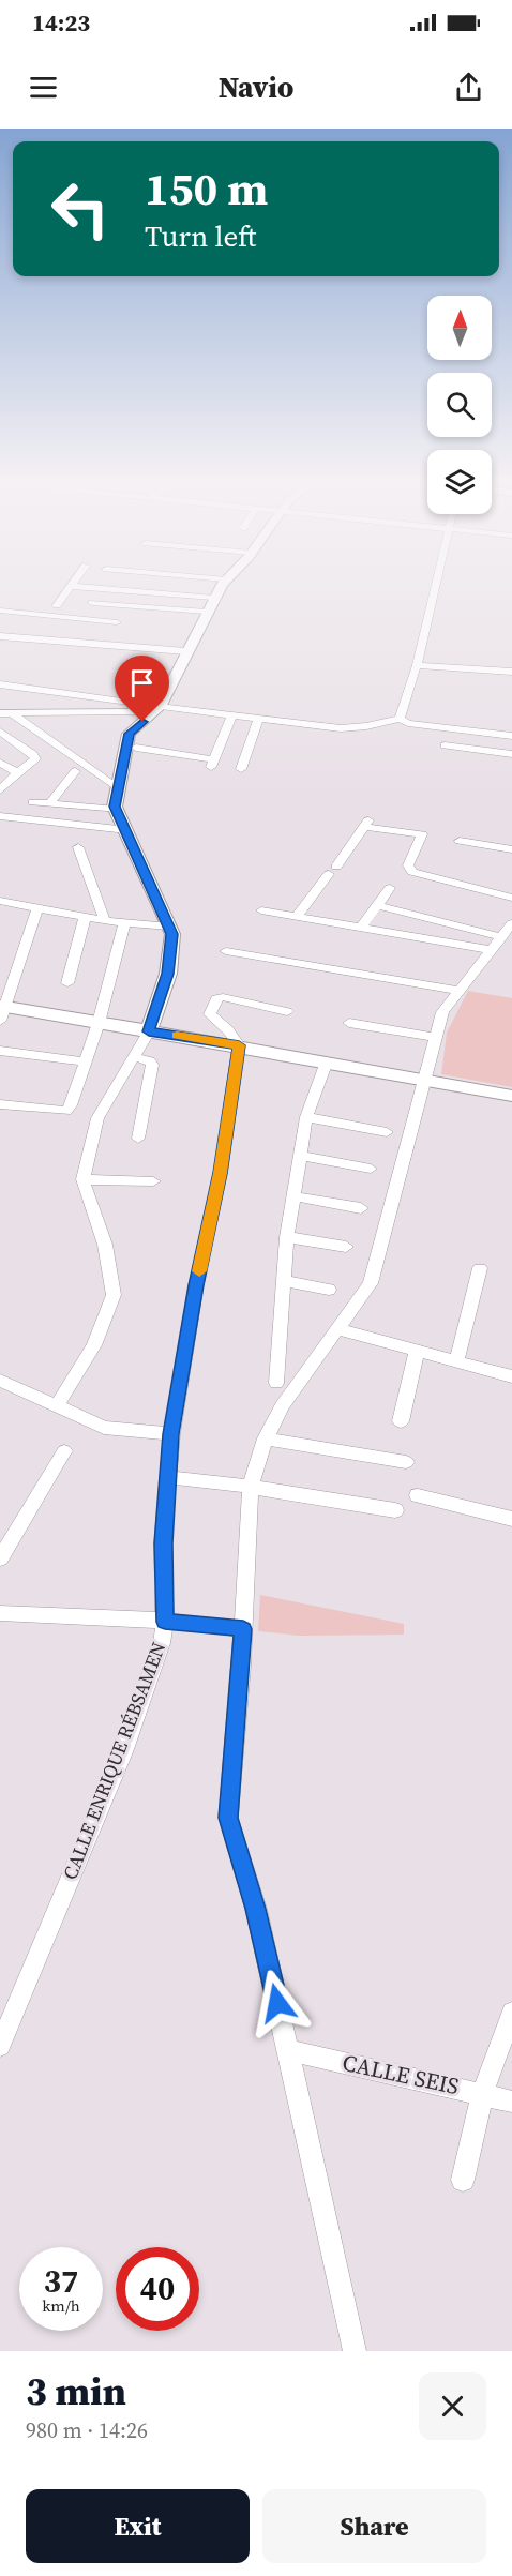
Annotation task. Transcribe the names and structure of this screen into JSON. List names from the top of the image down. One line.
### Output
{"streets":{"street":["CALLE ENRIQUE RÉBSAMEN","CALLE SEIS"]},"north":"top","page":{"status":"14:23","header":"Navio","turn":["150 m","Turn left"],"speed":"37 km/h","limit":"40","heading":["3 min","980 m · 14:26"],"buttons":["Exit","Share"]}}
